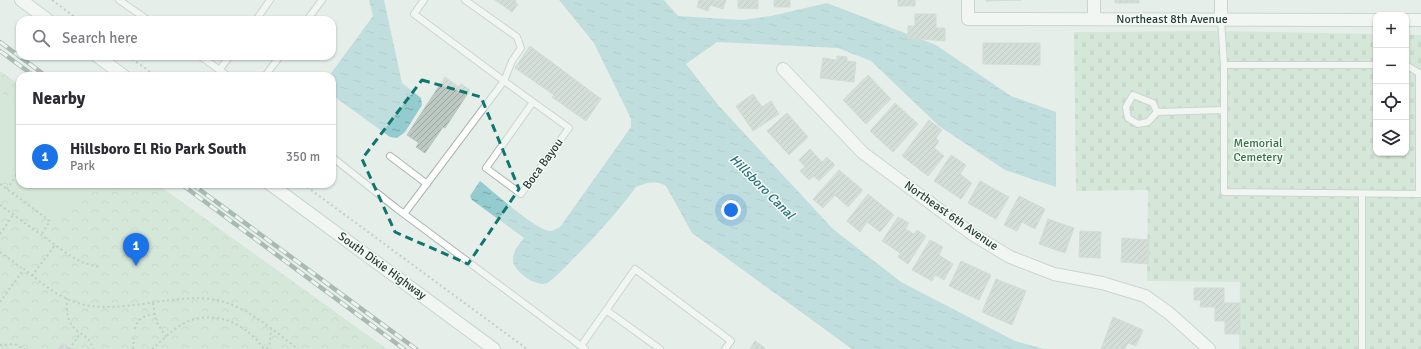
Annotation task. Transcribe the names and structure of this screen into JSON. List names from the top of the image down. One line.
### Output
{"streets":{"street":["Northeast 8th Avenue","Northeast 6th Avenue","South Dixie Highway"],"lane":["Boca Bayou"]},"water":["Hillsboro Canal"],"parks":["Memorial Cemetery"],"page":{"map_buttons":["+","−"],"search":"Search here","heading":"Nearby","list":[{"mark":"1","name":"Hillsboro El Rio Park South","note":"Park","value":"350 m"}],"pins":"1"}}
